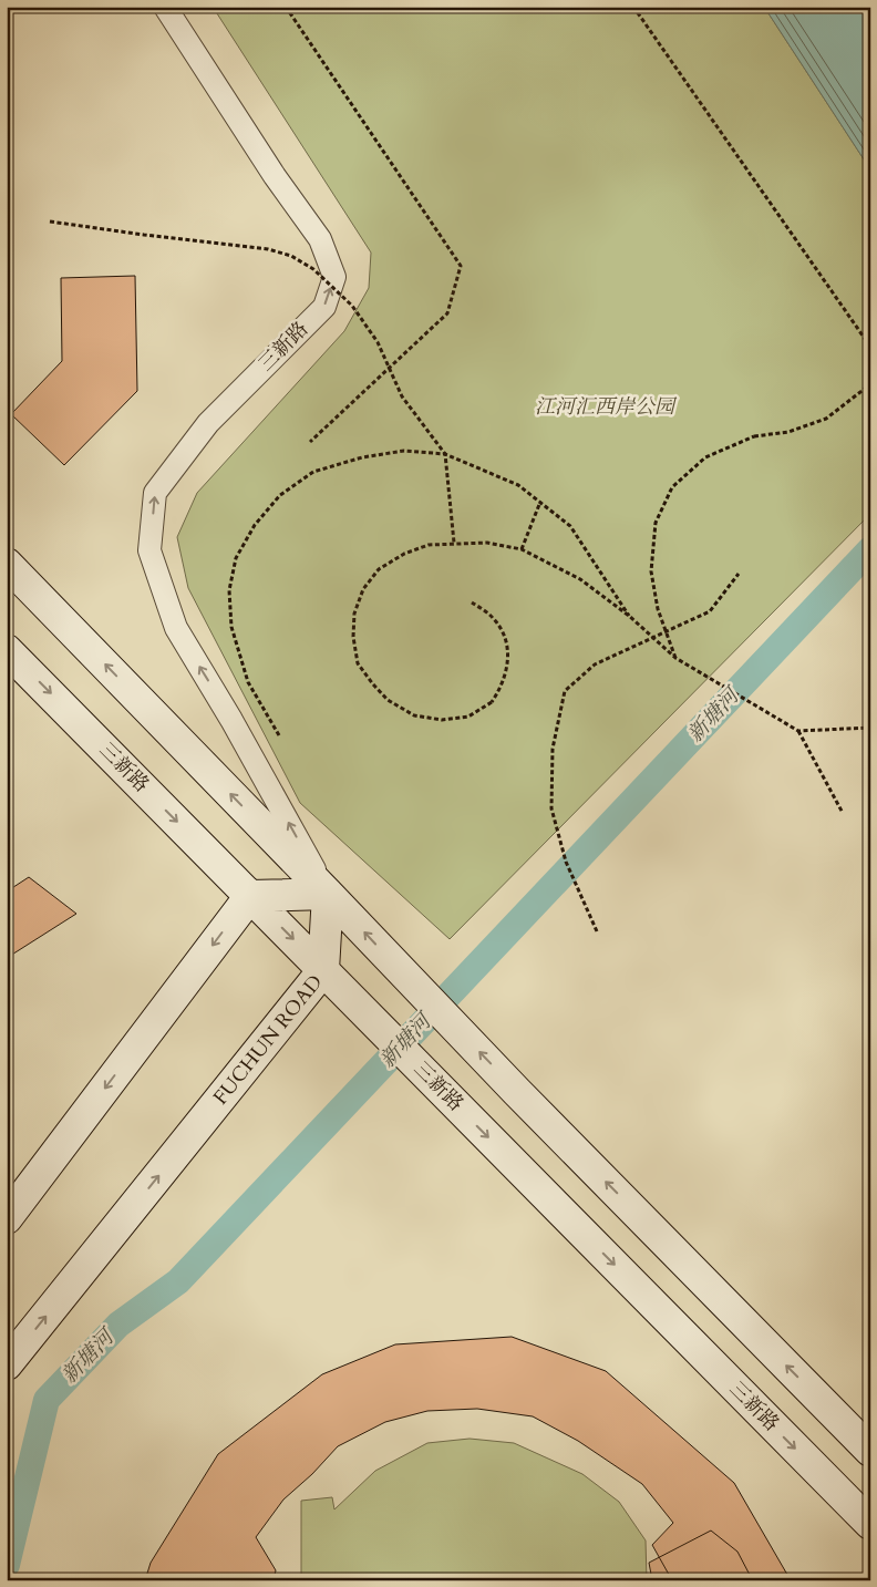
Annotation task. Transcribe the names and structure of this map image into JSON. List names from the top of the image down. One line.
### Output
{"streets":{"main road":["三新路","FUCHUN ROAD"]},"crossings":[["三新路","FUCHUN ROAD"]],"water":["新塘河"],"parks":["江河汇西岸公园"]}
